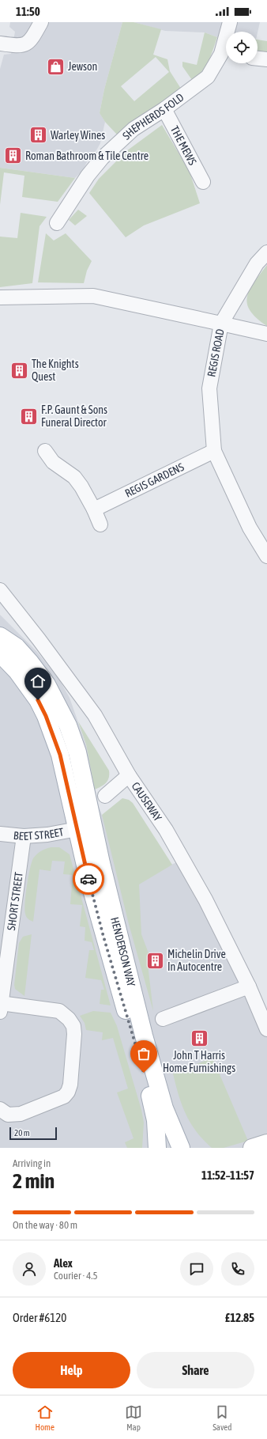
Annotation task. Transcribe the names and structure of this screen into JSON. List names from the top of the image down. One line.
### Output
{"streets":{"main road":["HENDERSON WAY"],"street":["SHEPHERDS FOLD","THE MEWS","REGIS ROAD","REGIS GARDENS","CAUSEWAY","BEET STREET","SHORT STREET"]},"crossings":[["SHEPHERDS FOLD","THE MEWS"],["REGIS ROAD","REGIS GARDENS"],["BEET STREET","SHORT STREET"],["BEET STREET","HENDERSON WAY"]],"places":{"shop":["Jewson"],"building":["Warley Wines","Roman Bathroom & Tile Centre","The Knights Quest","F.P. Gaunt & Sons Funeral Director","Michelin Drive In Autocentre","John T Harris Home Furnishings"]},"scale_bar":"20 m","page":{"status":"11:50","scale":"20 m","heading":["2 min","Arriving in","11:52–11:57"],"panel":["Alex","Courier · 4.5","Order #6120","£12.85"],"bar":"On the way · 80 m","buttons":["Help","Share"],"tabs":["Home","Map","Saved"]}}
